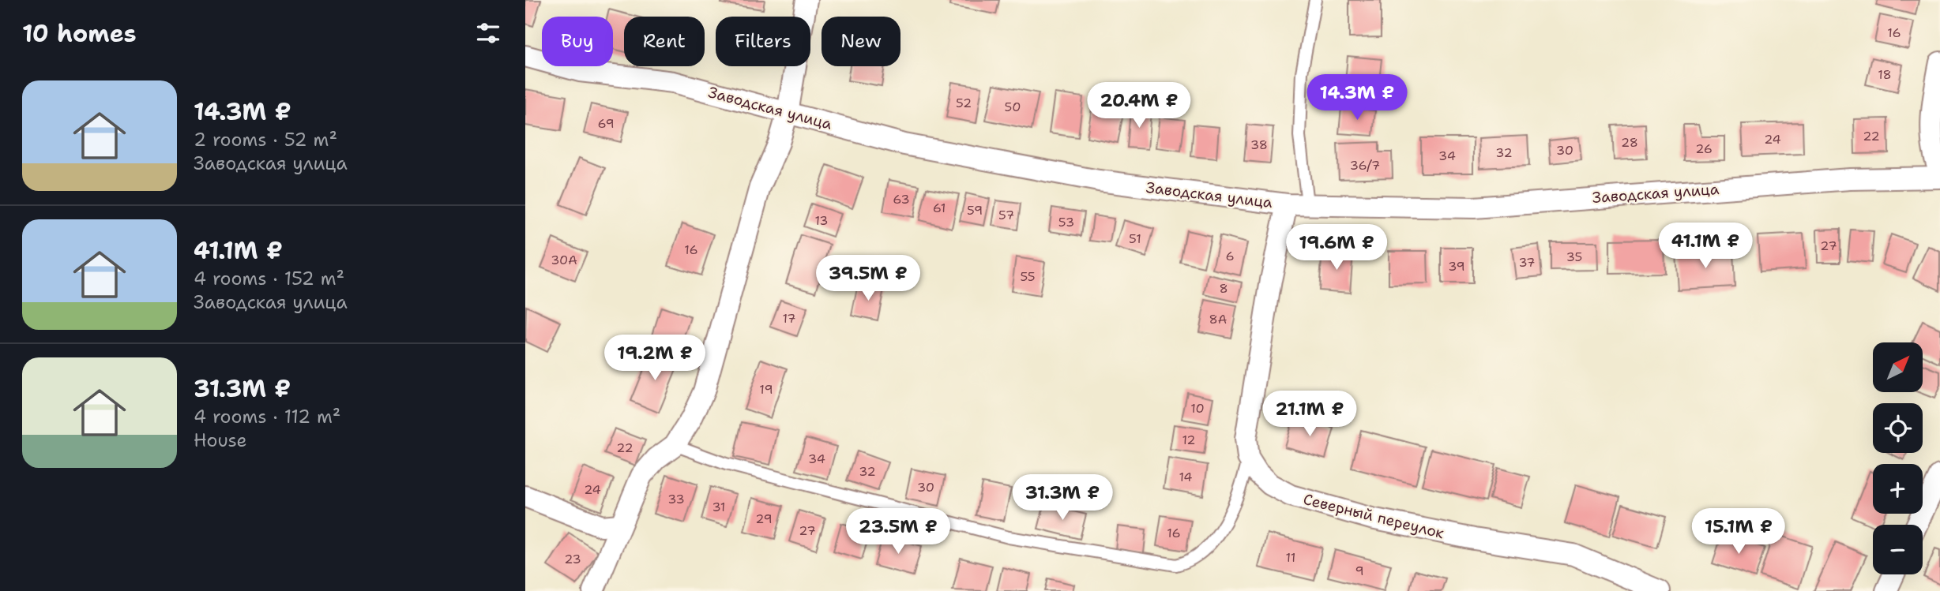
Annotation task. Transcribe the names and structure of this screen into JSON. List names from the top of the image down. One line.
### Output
{"streets":{"street":["Заводская улица","Северный переулок"]},"house_numbers":["16","18","52","50","69","22","24","28","38","26","30","32","34","36/7","63","61","59","57","13","53","51","27","16","6","35","30А","37","39","55","8","17","8А","19","10","12","22","34","32","14","30","24","33","31","29","27","16","11","23","9"],"north":"top right","page":{"heading":"10 homes","chip":["Buy","Rent","Filters","New"],"list":[{"name":"14.3M ₽","note":"2 rooms · 52 m² · Заводская улица"},{"name":"41.1M ₽","note":"4 rooms · 152 m² · Заводская улица"},{"name":"31.3M ₽","note":"4 rooms · 112 m² · House"}],"price":["14.3M ₽","20.4M ₽","41.1M ₽","19.6M ₽","39.5M ₽","19.2M ₽","21.1M ₽","31.3M ₽","23.5M ₽","15.1M ₽"],"map_buttons":["+","−"]}}
